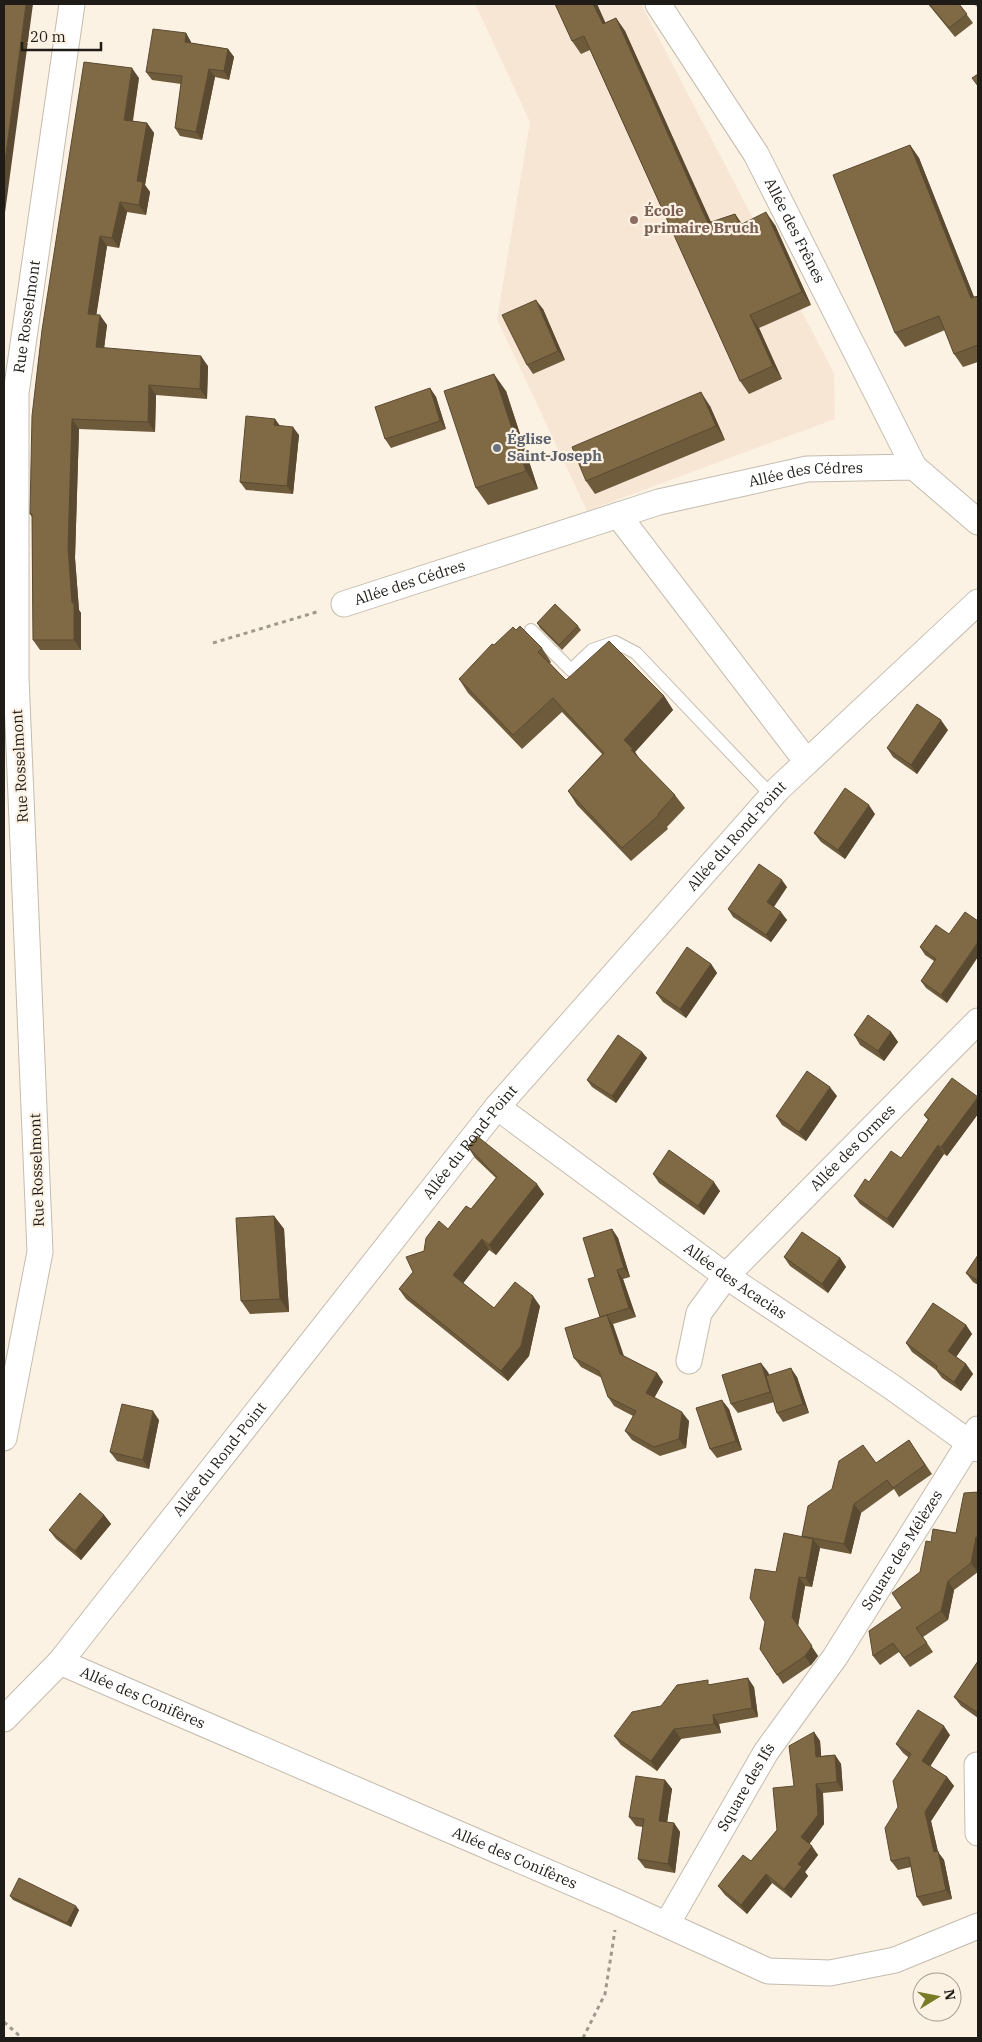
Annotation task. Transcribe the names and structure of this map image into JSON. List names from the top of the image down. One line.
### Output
{"streets":{"street":["Allée des Frênes","Rue Rosselmont","Allée des Cédres","Allée du Rond-Point","Allée des Ormes","Allée des Acacias","Square des Mélèzes","Allée des Conifères","Square des Ifs"]},"crossings":[["Allée des Frênes","Allée des Cédres"],["Allée du Rond-Point","Allée des Acacias"],["Allée du Rond-Point","Allée des Conifères"],["Allée des Ormes","Allée des Acacias"],["Allée des Acacias","Square des Mélèzes"],["Square des Mélèzes","Square des Ifs"],["Allée des Conifères","Square des Ifs"]],"places":["École primaire Bruch","Église Saint-Joseph"],"scale_bar":"20 m","north":"right"}
